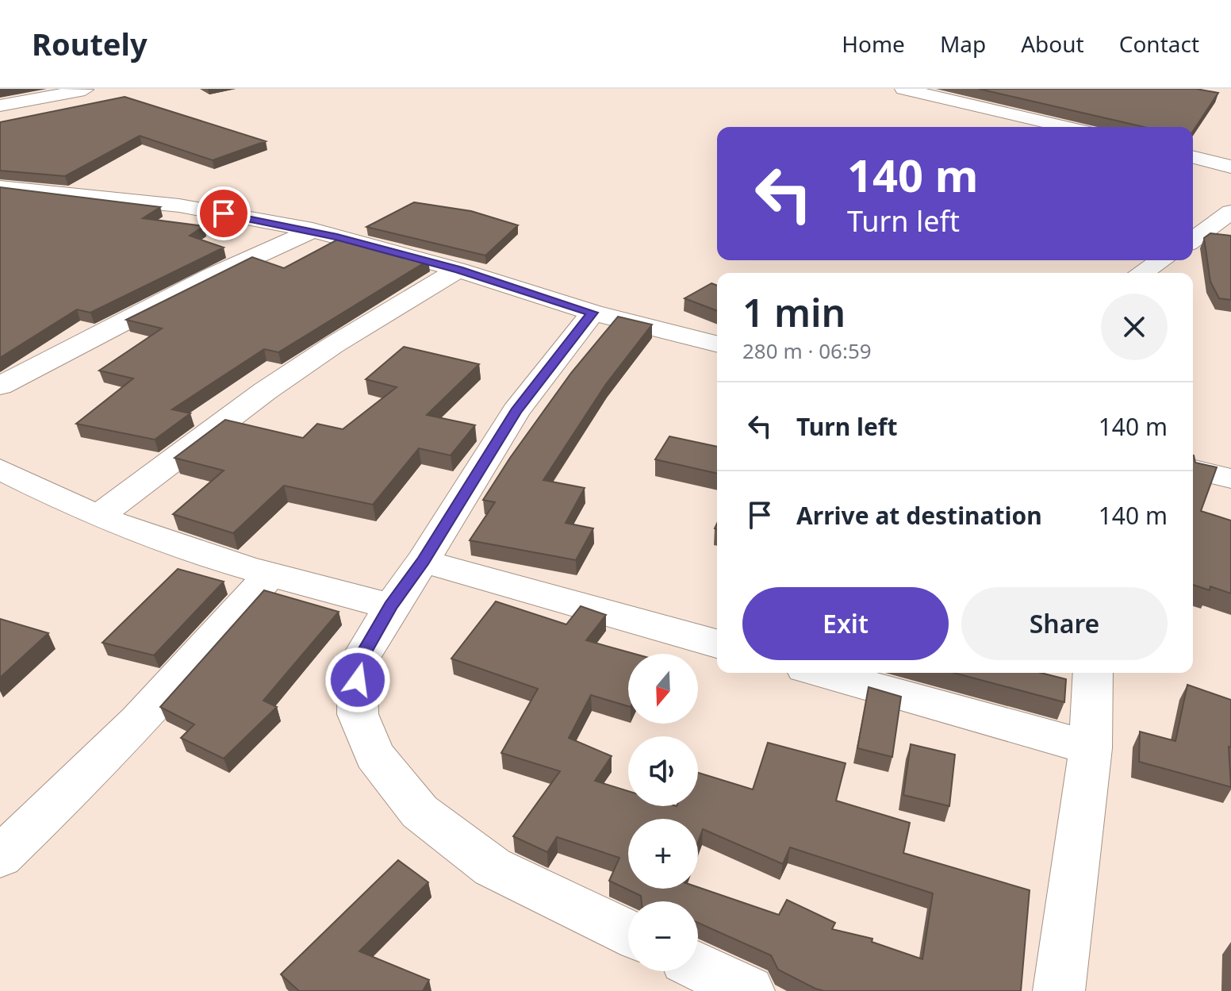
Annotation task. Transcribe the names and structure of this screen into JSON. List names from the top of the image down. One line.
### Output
{"north":"bottom","page":{"header":"Routely","nav":["Home","Map","About","Contact"],"turn":["140 m","Turn left"],"heading":["1 min","280 m · 06:59"],"list":[{"name":"Turn left","value":"140 m"},{"name":"Arrive at destination","value":"140 m"}],"buttons":["Exit","Share"],"map_buttons":["+","−"]}}
